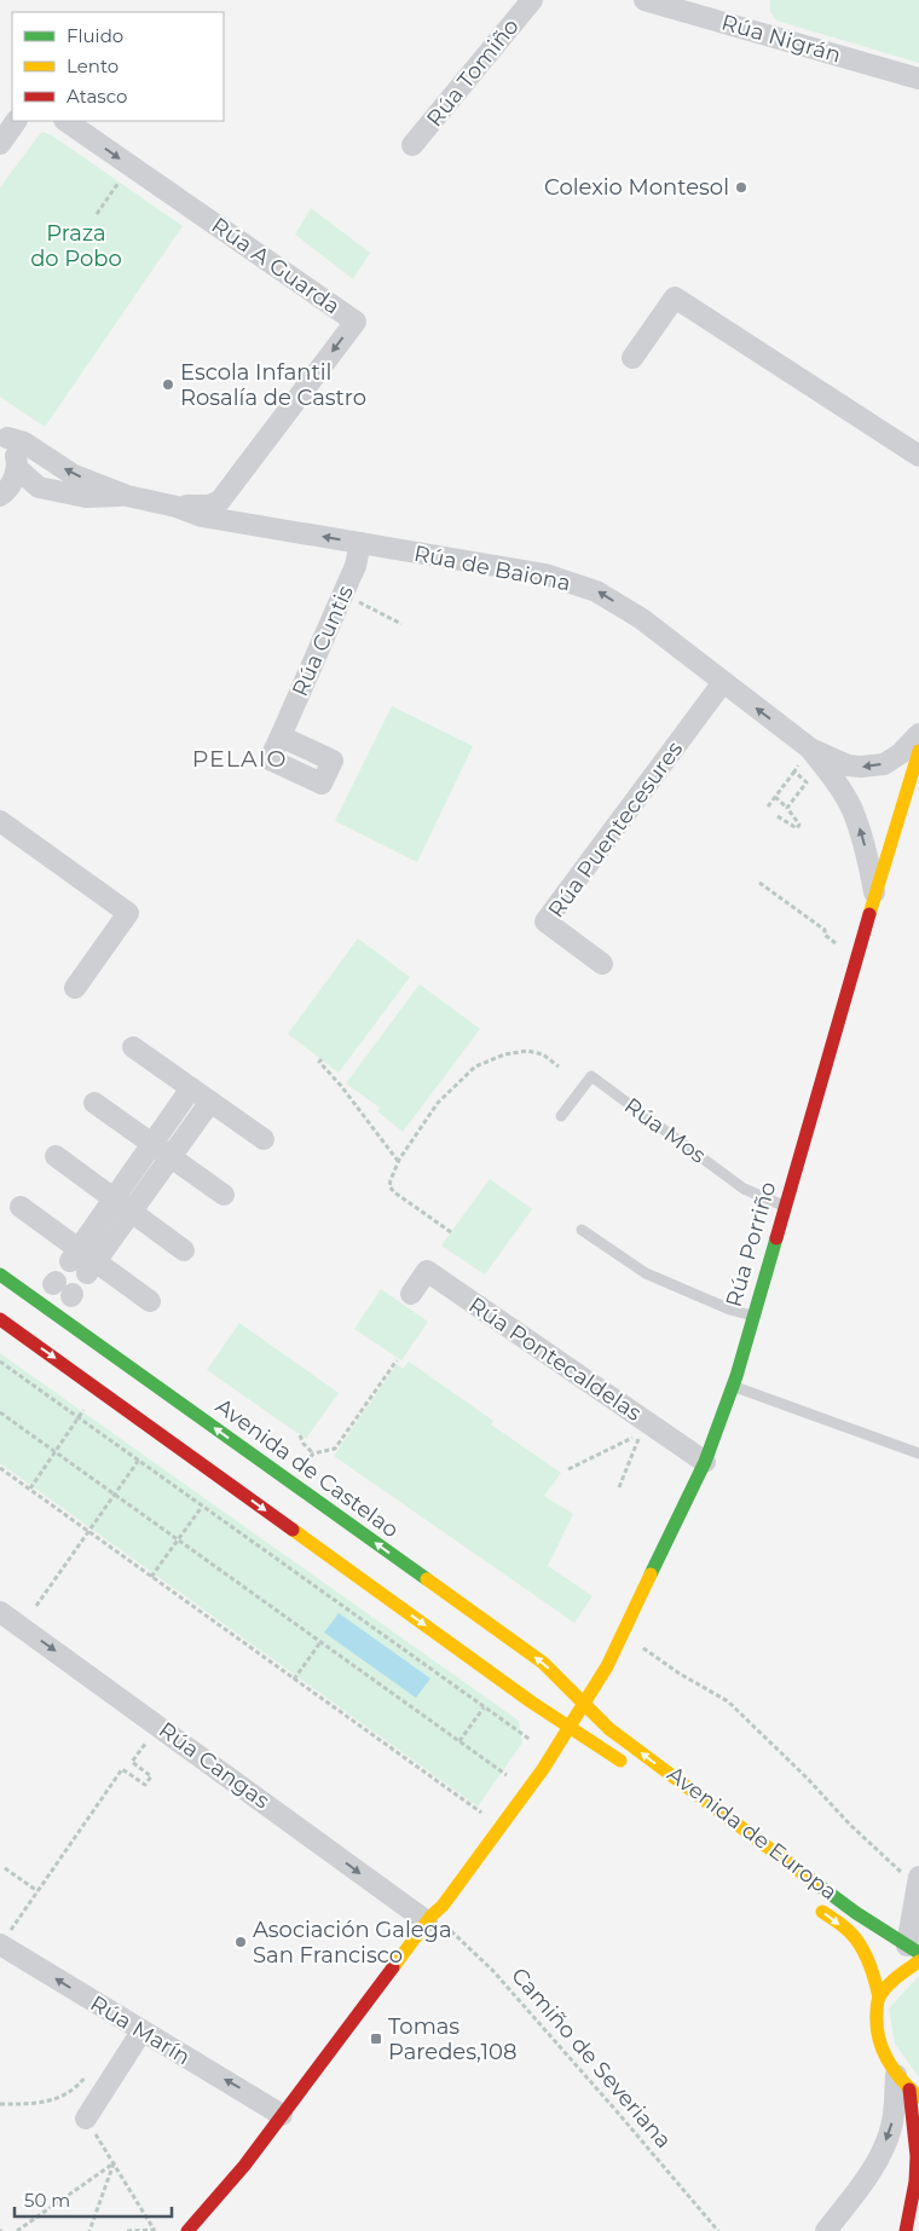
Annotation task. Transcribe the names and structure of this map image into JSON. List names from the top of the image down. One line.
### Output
{"streets":{"main road":["Rúa Porriño","Avenida de Castelao","Avenida de Europa"],"street":["Rúa Nigrán","Rúa Tomiño","Rúa A Guarda","Rúa de Baiona","Rúa Cuntis","Rúa Puentecesures","Rúa Pontecaldelas","Rúa Cangas","Rúa Marín"],"lane":["Rúa Mos"],"path":["Camiño de Severiana"]},"crossings":[["Rúa A Guarda","Rúa de Baiona"],["Rúa de Baiona","Rúa Cuntis"],["Rúa de Baiona","Rúa Puentecesures"],["Rúa de Baiona","Rúa Porriño"],["Rúa Mos","Rúa Porriño"],["Rúa Porriño","Rúa Pontecaldelas"],["Rúa Porriño","Avenida de Castelao"],["Rúa Porriño","Rúa Cangas"],["Rúa Porriño","Avenida de Europa"],["Rúa Porriño","Rúa Marín"],["Rúa Porriño","Camiño de Severiana"],["Avenida de Castelao","Avenida de Europa"],["Rúa Cangas","Camiño de Severiana"]],"one_way":["Rúa de Baiona","Rúa Cangas","Rúa Marín"],"districts":["PELAIO"],"parks":["Praza do Pobo"],"places":{"other":["Colexio Montesol","Escola Infantil Rosalía de Castro","Asociación Galega San Francisco"],"transit":["Tomas Paredes,108"]},"legend":["Fluido","Lento","Atasco"],"scale_bar":"50 m"}
